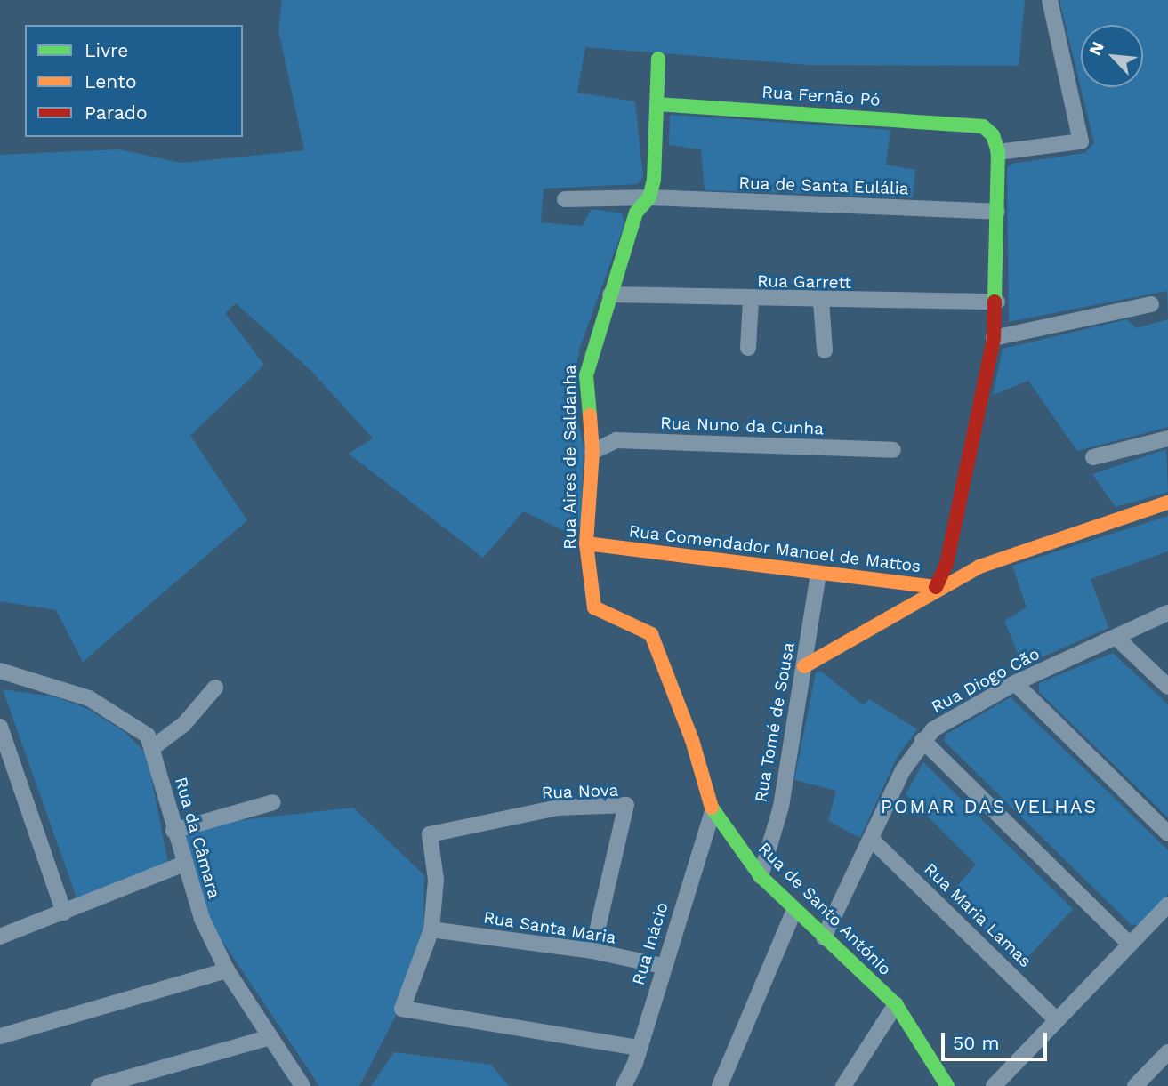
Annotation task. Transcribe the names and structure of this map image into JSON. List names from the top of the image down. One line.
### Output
{"streets":{"street":["Rua Fernão Pó","Rua de Santa Eulália","Rua Garrett","Rua Nuno da Cunha","Rua Aires de Saldanha","Rua Comendador Manoel de Mattos","Rua Diogo Cão","Rua Tomé de Sousa","Rua Nova","Rua da Câmara","Rua de Santo António","Rua Maria Lamas","Rua Santa Maria","Rua Inácio"]},"crossings":[["Rua Fernão Pó","Rua Aires de Saldanha"],["Rua de Santa Eulália","Rua Aires de Saldanha"],["Rua Garrett","Rua Aires de Saldanha"],["Rua Nuno da Cunha","Rua Aires de Saldanha"],["Rua Aires de Saldanha","Rua Comendador Manoel de Mattos"],["Rua Aires de Saldanha","Rua de Santo António"],["Rua Comendador Manoel de Mattos","Rua Tomé de Sousa"],["Rua Diogo Cão","Rua de Santo António"],["Rua Diogo Cão","Rua Maria Lamas"],["Rua Tomé de Sousa","Rua de Santo António"],["Rua Nova","Rua Santa Maria"],["Rua de Santo António","Rua Inácio"],["Rua Santa Maria","Rua Inácio"]],"districts":["POMAR DAS VELHAS"],"legend":["Livre","Lento","Parado"],"scale_bar":"50 m","north":"top left"}
